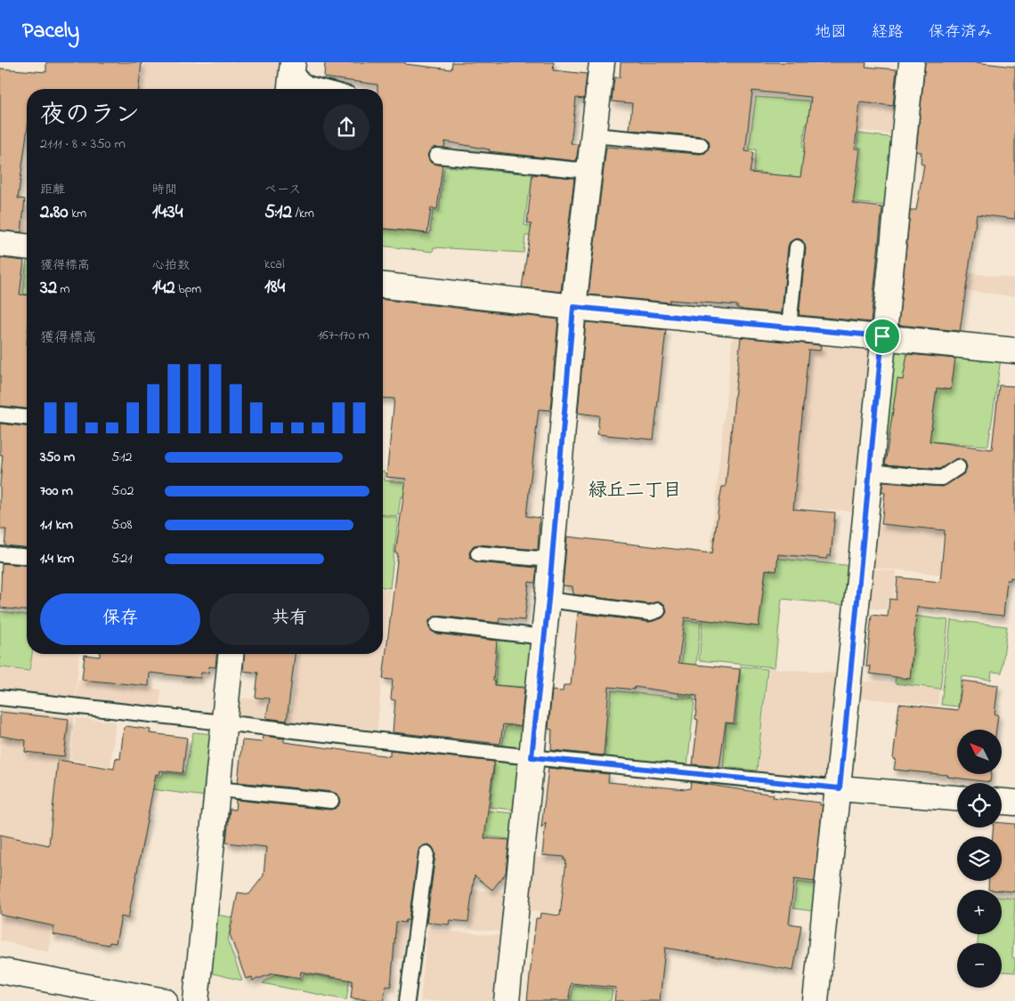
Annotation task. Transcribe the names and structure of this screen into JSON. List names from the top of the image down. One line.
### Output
{"districts":["緑丘二丁目"],"north":"top left","page":{"header":"Pacely","nav":["地図","経路","保存済み"],"heading":["夜のラン","21:11 · 8 × 350 m"],"stats":[["距離","2.80 km"],["時間","14:34"],["ペース","5:12 /km"],["獲得標高","32 m"],["心拍数","142 bpm"],["kcal","184"]],"chart":["獲得標高","167–170 m"],"list":[{"name":"350 m","note":"5:12"},{"name":"700 m","note":"5:02"},{"name":"1.1 km","note":"5:08"},{"name":"1.4 km","note":"5:21"}],"buttons":["保存","共有"],"map_buttons":["+","−"]}}
